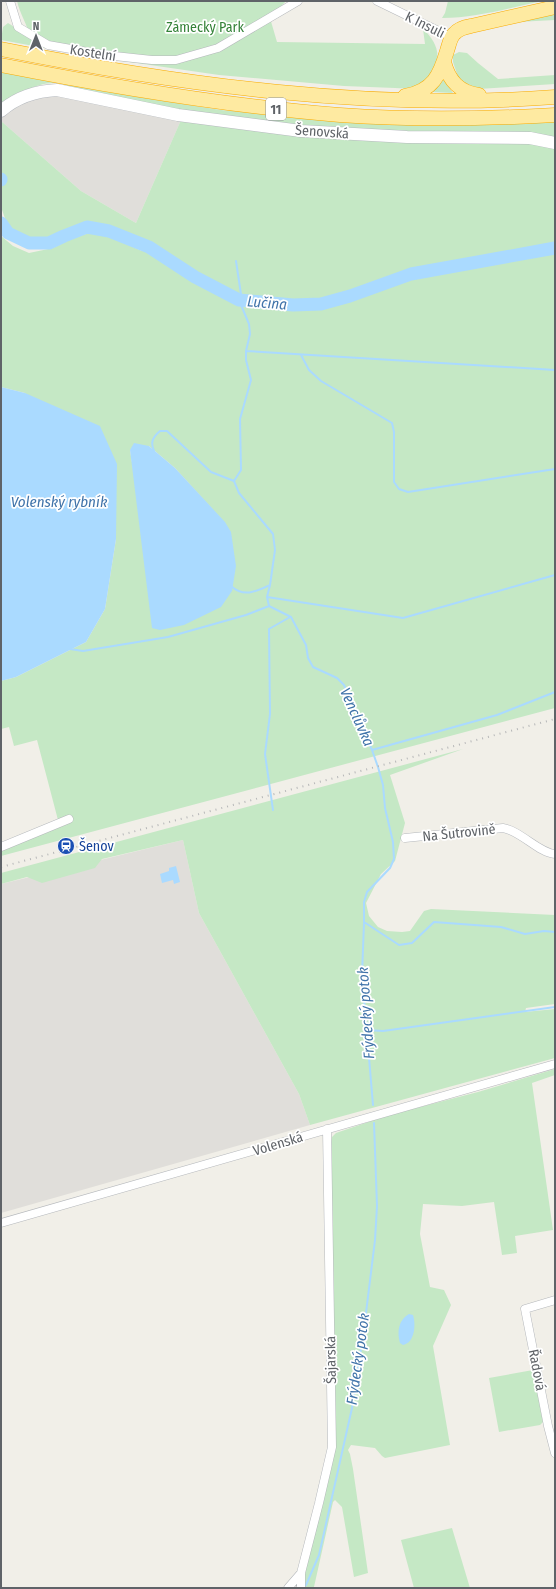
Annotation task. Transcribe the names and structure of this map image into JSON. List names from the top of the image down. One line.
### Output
{"streets":{"highway":["11"],"main road":["Šenovská"],"street":["K Insuli","Kostelní","Na Šutrovině","Volenská","Šajarská","Řadová"]},"crossings":[["Volenská","Šajarská"]],"water":["Lučina","Volenský rybník","Venclůvka","Frýdecký potok"],"parks":["Zámecký Park"],"places":{"station":["Šenov"]},"north":"top"}
